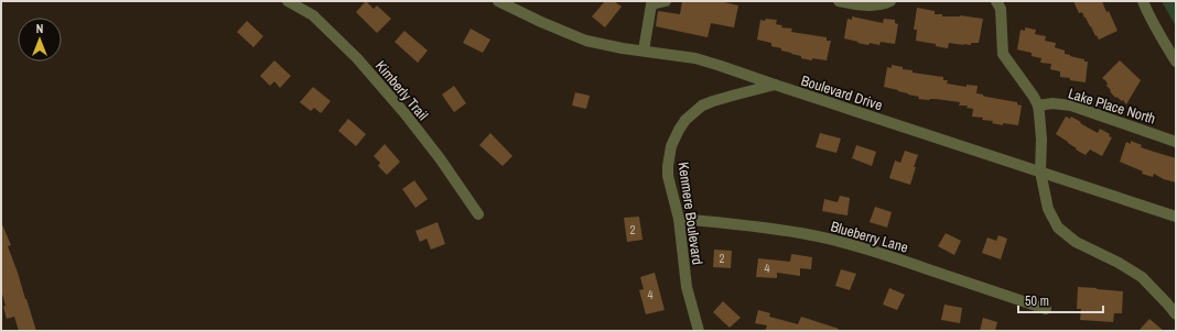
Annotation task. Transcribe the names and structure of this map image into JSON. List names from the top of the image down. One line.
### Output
{"streets":{"street":["Kimberly Trail","Boulevard Drive","Lake Place North","Kenmere Boulevard","Blueberry Lane"]},"crossings":[["Boulevard Drive","Kenmere Boulevard"],["Kenmere Boulevard","Blueberry Lane"]],"house_numbers":["2","2","4","4"],"scale_bar":"50 m","north":"top"}
